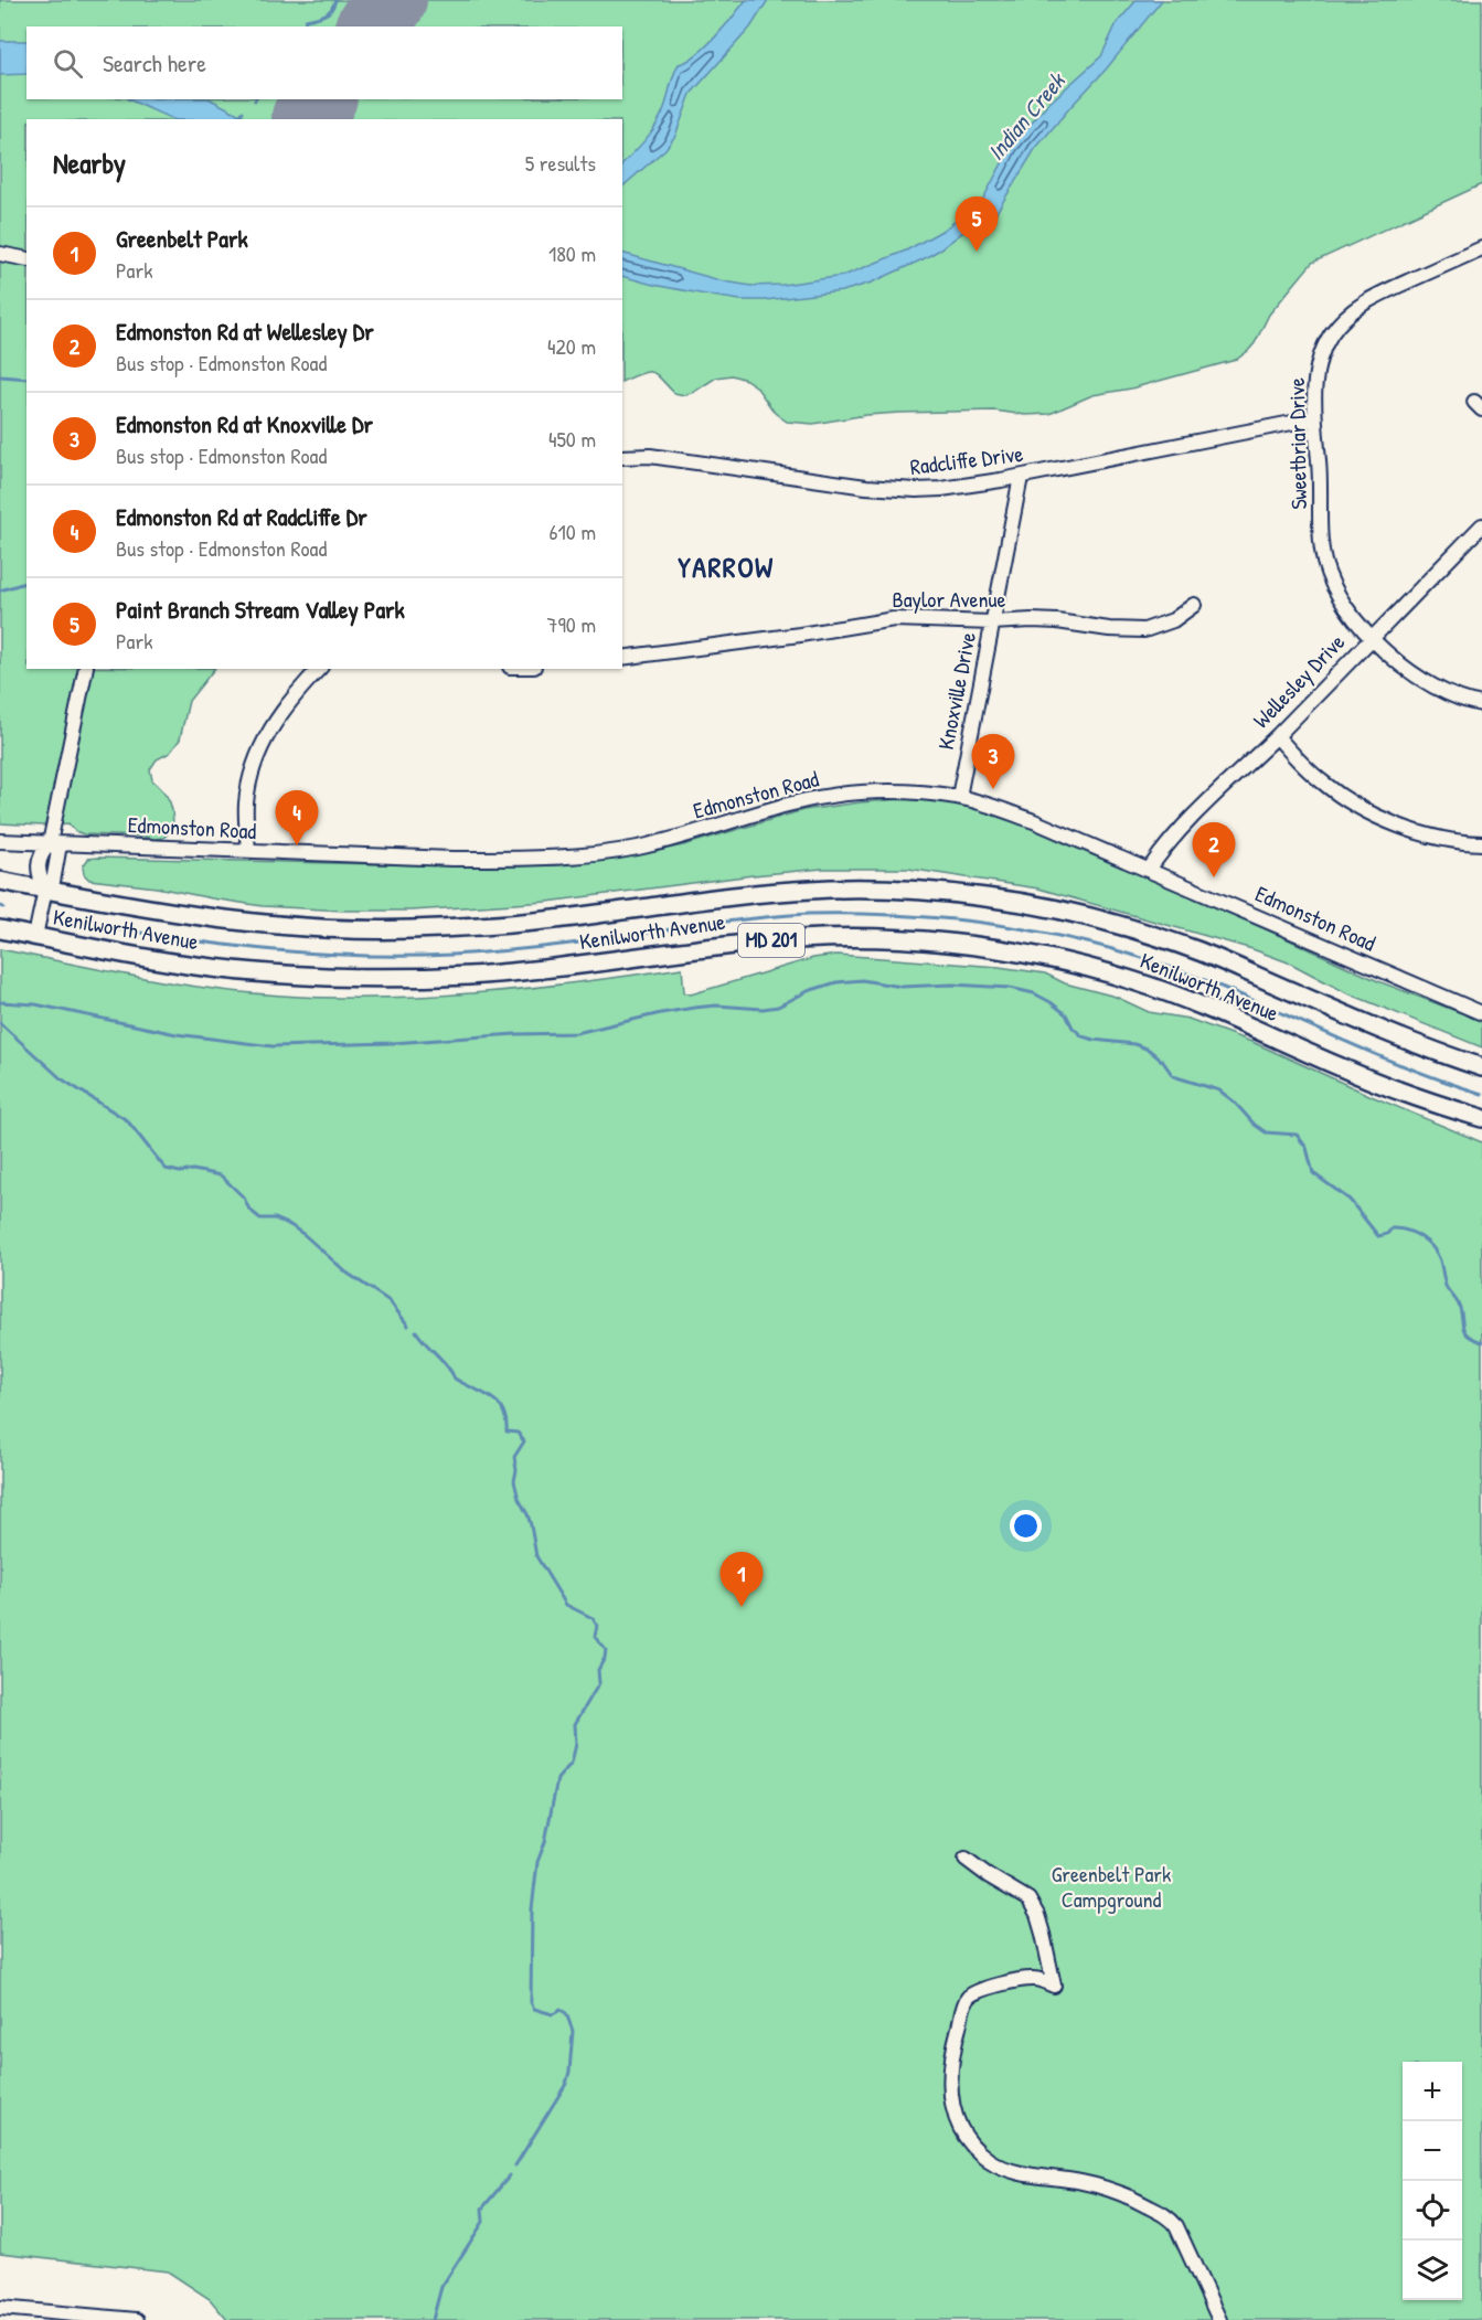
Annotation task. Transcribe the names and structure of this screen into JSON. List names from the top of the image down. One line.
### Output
{"streets":{"main road":["Kenilworth Avenue","MD 201"],"street":["Sweetbriar Drive","Radcliffe Drive","Baylor Avenue","Wellesley Drive","Knoxville Drive","Edmonston Road"]},"crossings":[["Sweetbriar Drive","Radcliffe Drive"],["Sweetbriar Drive","Wellesley Drive"],["Radcliffe Drive","Knoxville Drive"],["Baylor Avenue","Knoxville Drive"],["Wellesley Drive","Edmonston Road"],["Knoxville Drive","Edmonston Road"]],"districts":["YARROW"],"water":["Indian Creek"],"parks":["Greenbelt Park Campground"],"page":{"search":"Search here","heading":["Nearby","5 results"],"pins":["5","3","4","2","1"],"list":[{"mark":"1","name":"Greenbelt Park","note":"Park","value":"180 m"},{"mark":"2","name":"Edmonston Rd at Wellesley Dr","note":"Bus stop · Edmonston Road","value":"420 m"},{"mark":"3","name":"Edmonston Rd at Knoxville Dr","note":"Bus stop · Edmonston Road","value":"450 m"},{"mark":"4","name":"Edmonston Rd at Radcliffe Dr","note":"Bus stop · Edmonston Road","value":"610 m"},{"mark":"5","name":"Paint Branch Stream Valley Park","note":"Park","value":"790 m"}],"map_buttons":["+","−"]}}
